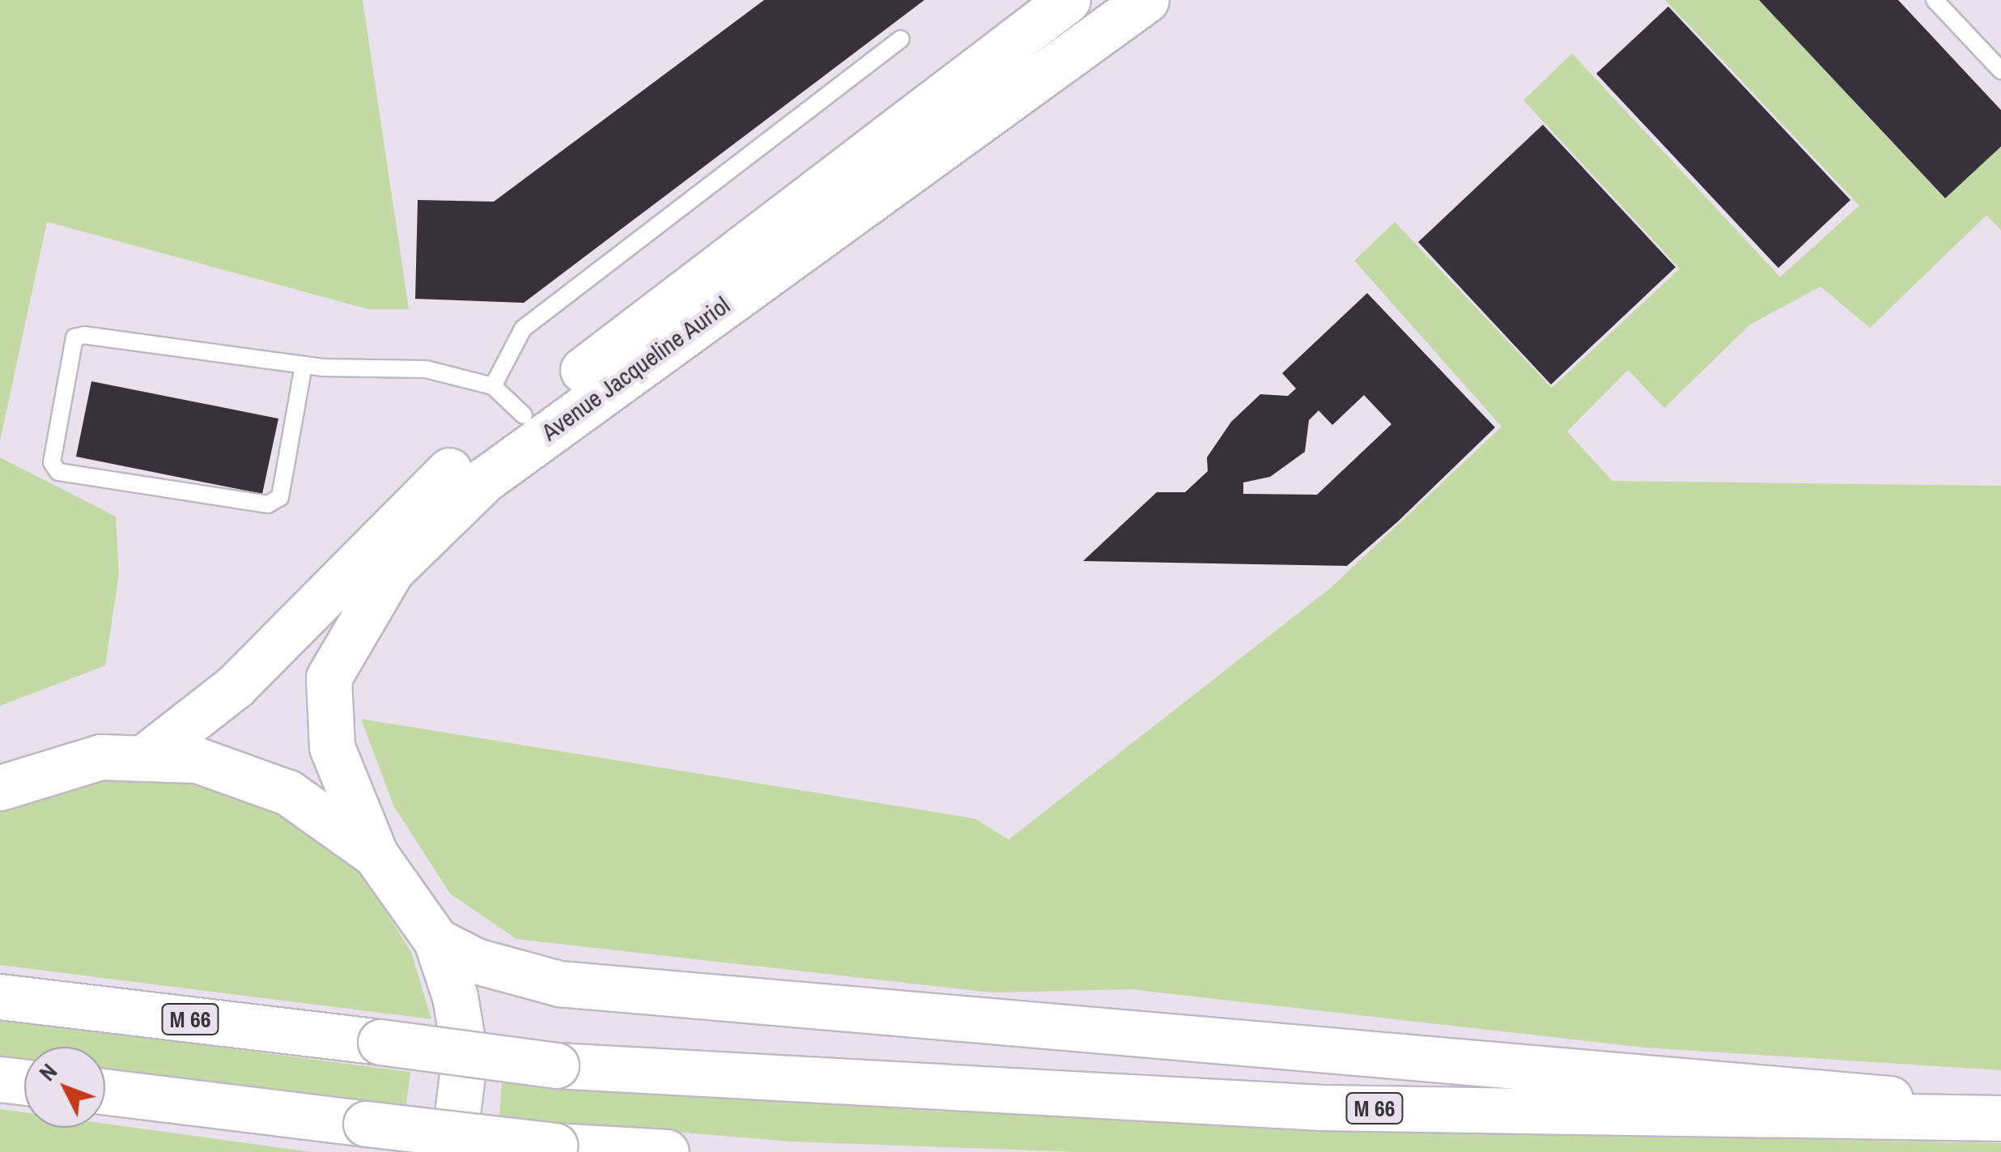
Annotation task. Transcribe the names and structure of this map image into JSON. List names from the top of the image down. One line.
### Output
{"streets":{"main road":["Avenue Jacqueline Auriol","M 66"]},"north":"top left"}
